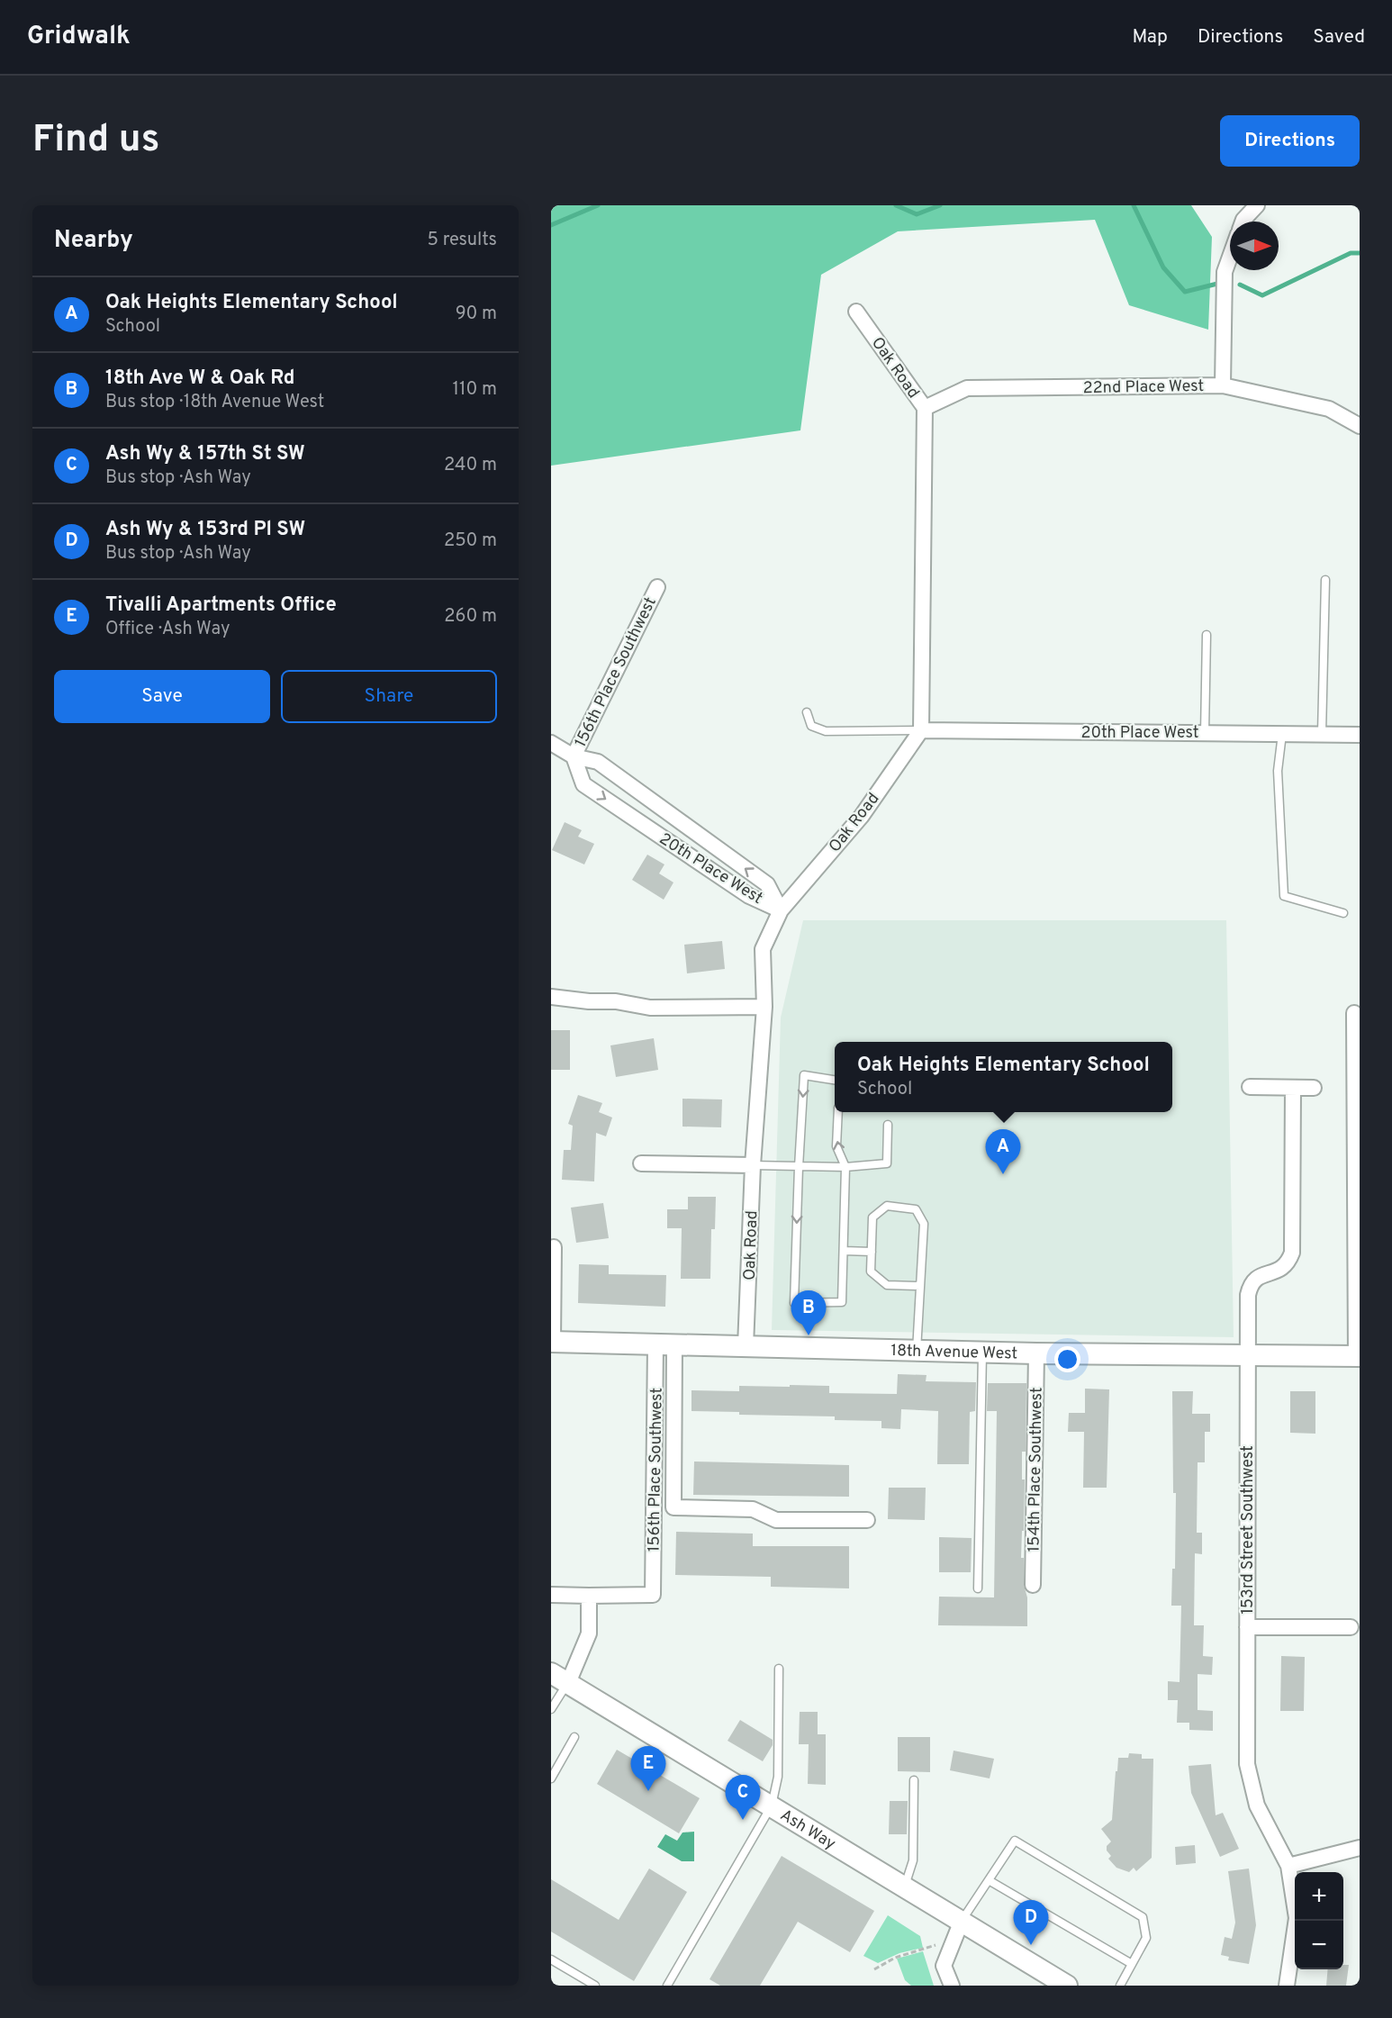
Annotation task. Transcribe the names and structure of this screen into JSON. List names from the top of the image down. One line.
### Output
{"streets":{"street":["Oak Road","22nd Place West","156th Place Southwest","20th Place West","18th Avenue West","154th Place Southwest","153rd Street Southwest","Ash Way"]},"crossings":[["Oak Road","22nd Place West"],["Oak Road","20th Place West"],["Oak Road","18th Avenue West"],["156th Place Southwest","20th Place West"],["156th Place Southwest","18th Avenue West"],["18th Avenue West","154th Place Southwest"],["18th Avenue West","153rd Street Southwest"]],"north":"right","page":{"header":"Gridwalk","nav":["Map","Directions","Saved"],"buttons":["Directions",["Save","Share"]],"title":"Find us","heading":["Nearby","5 results"],"list":[{"mark":"A","name":"Oak Heights Elementary School","note":"School","value":"90 m"},{"mark":"B","name":"18th Ave W & Oak Rd","note":"Bus stop · 18th Avenue West","value":"110 m"},{"mark":"C","name":"Ash Wy & 157th St SW","note":"Bus stop · Ash Way","value":"240 m"},{"mark":"D","name":"Ash Wy & 153rd Pl SW","note":"Bus stop · Ash Way","value":"250 m"},{"mark":"E","name":"Tivalli Apartments Office","note":"Office · Ash Way","value":"260 m"}],"popup":["Oak Heights Elementary School","School"],"pins":["A","B","E","C","D"],"map_buttons":["+","−"]}}
